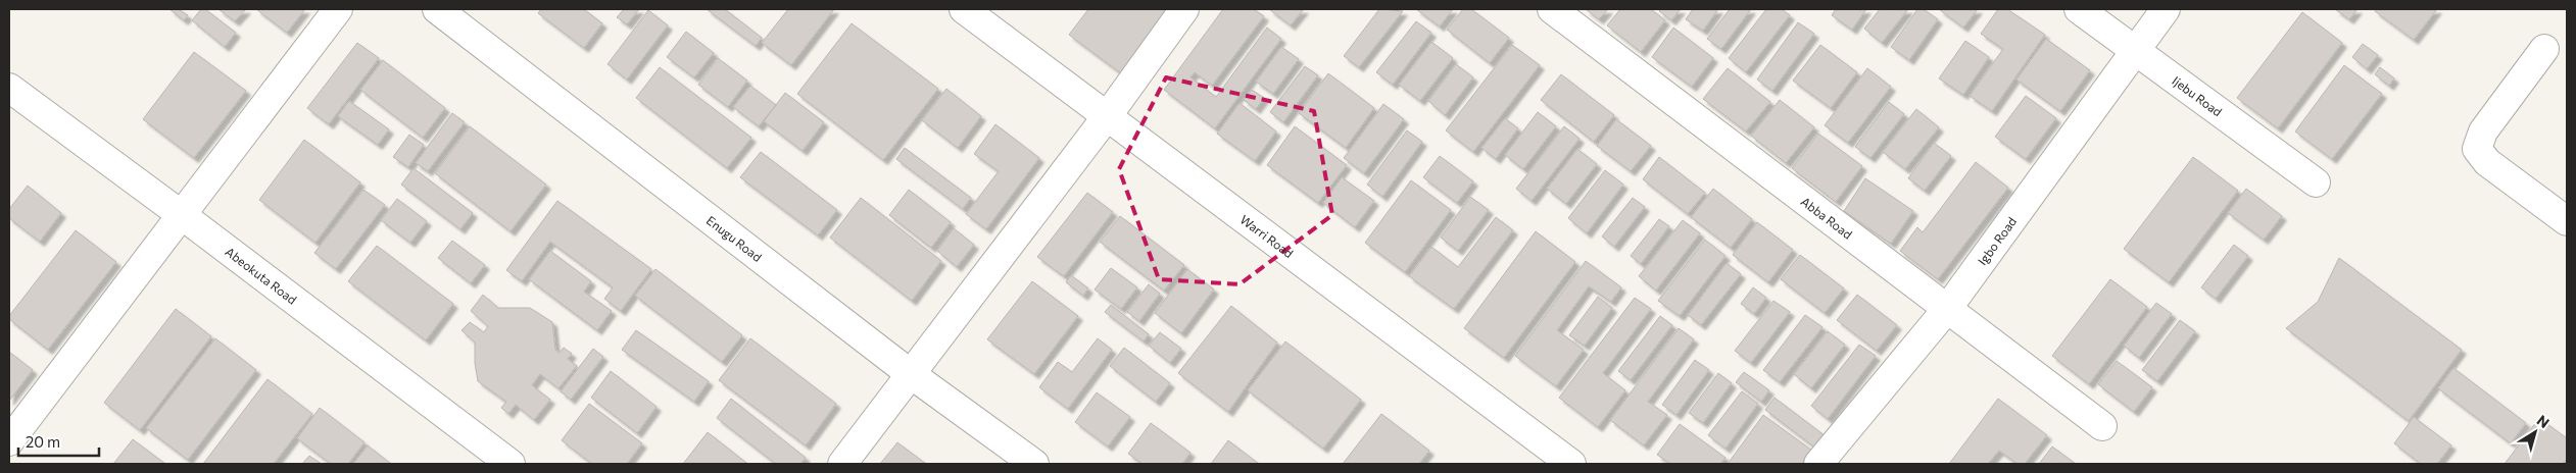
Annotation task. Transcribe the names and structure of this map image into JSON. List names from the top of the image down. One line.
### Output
{"streets":{"street":["Ijebu Road","Abba Road","Warri Road","Enugu Road","Igbo Road","Abeokuta Road"]},"crossings":[["Ijebu Road","Igbo Road"],["Abba Road","Igbo Road"]],"scale_bar":"20 m","north":"top right"}
